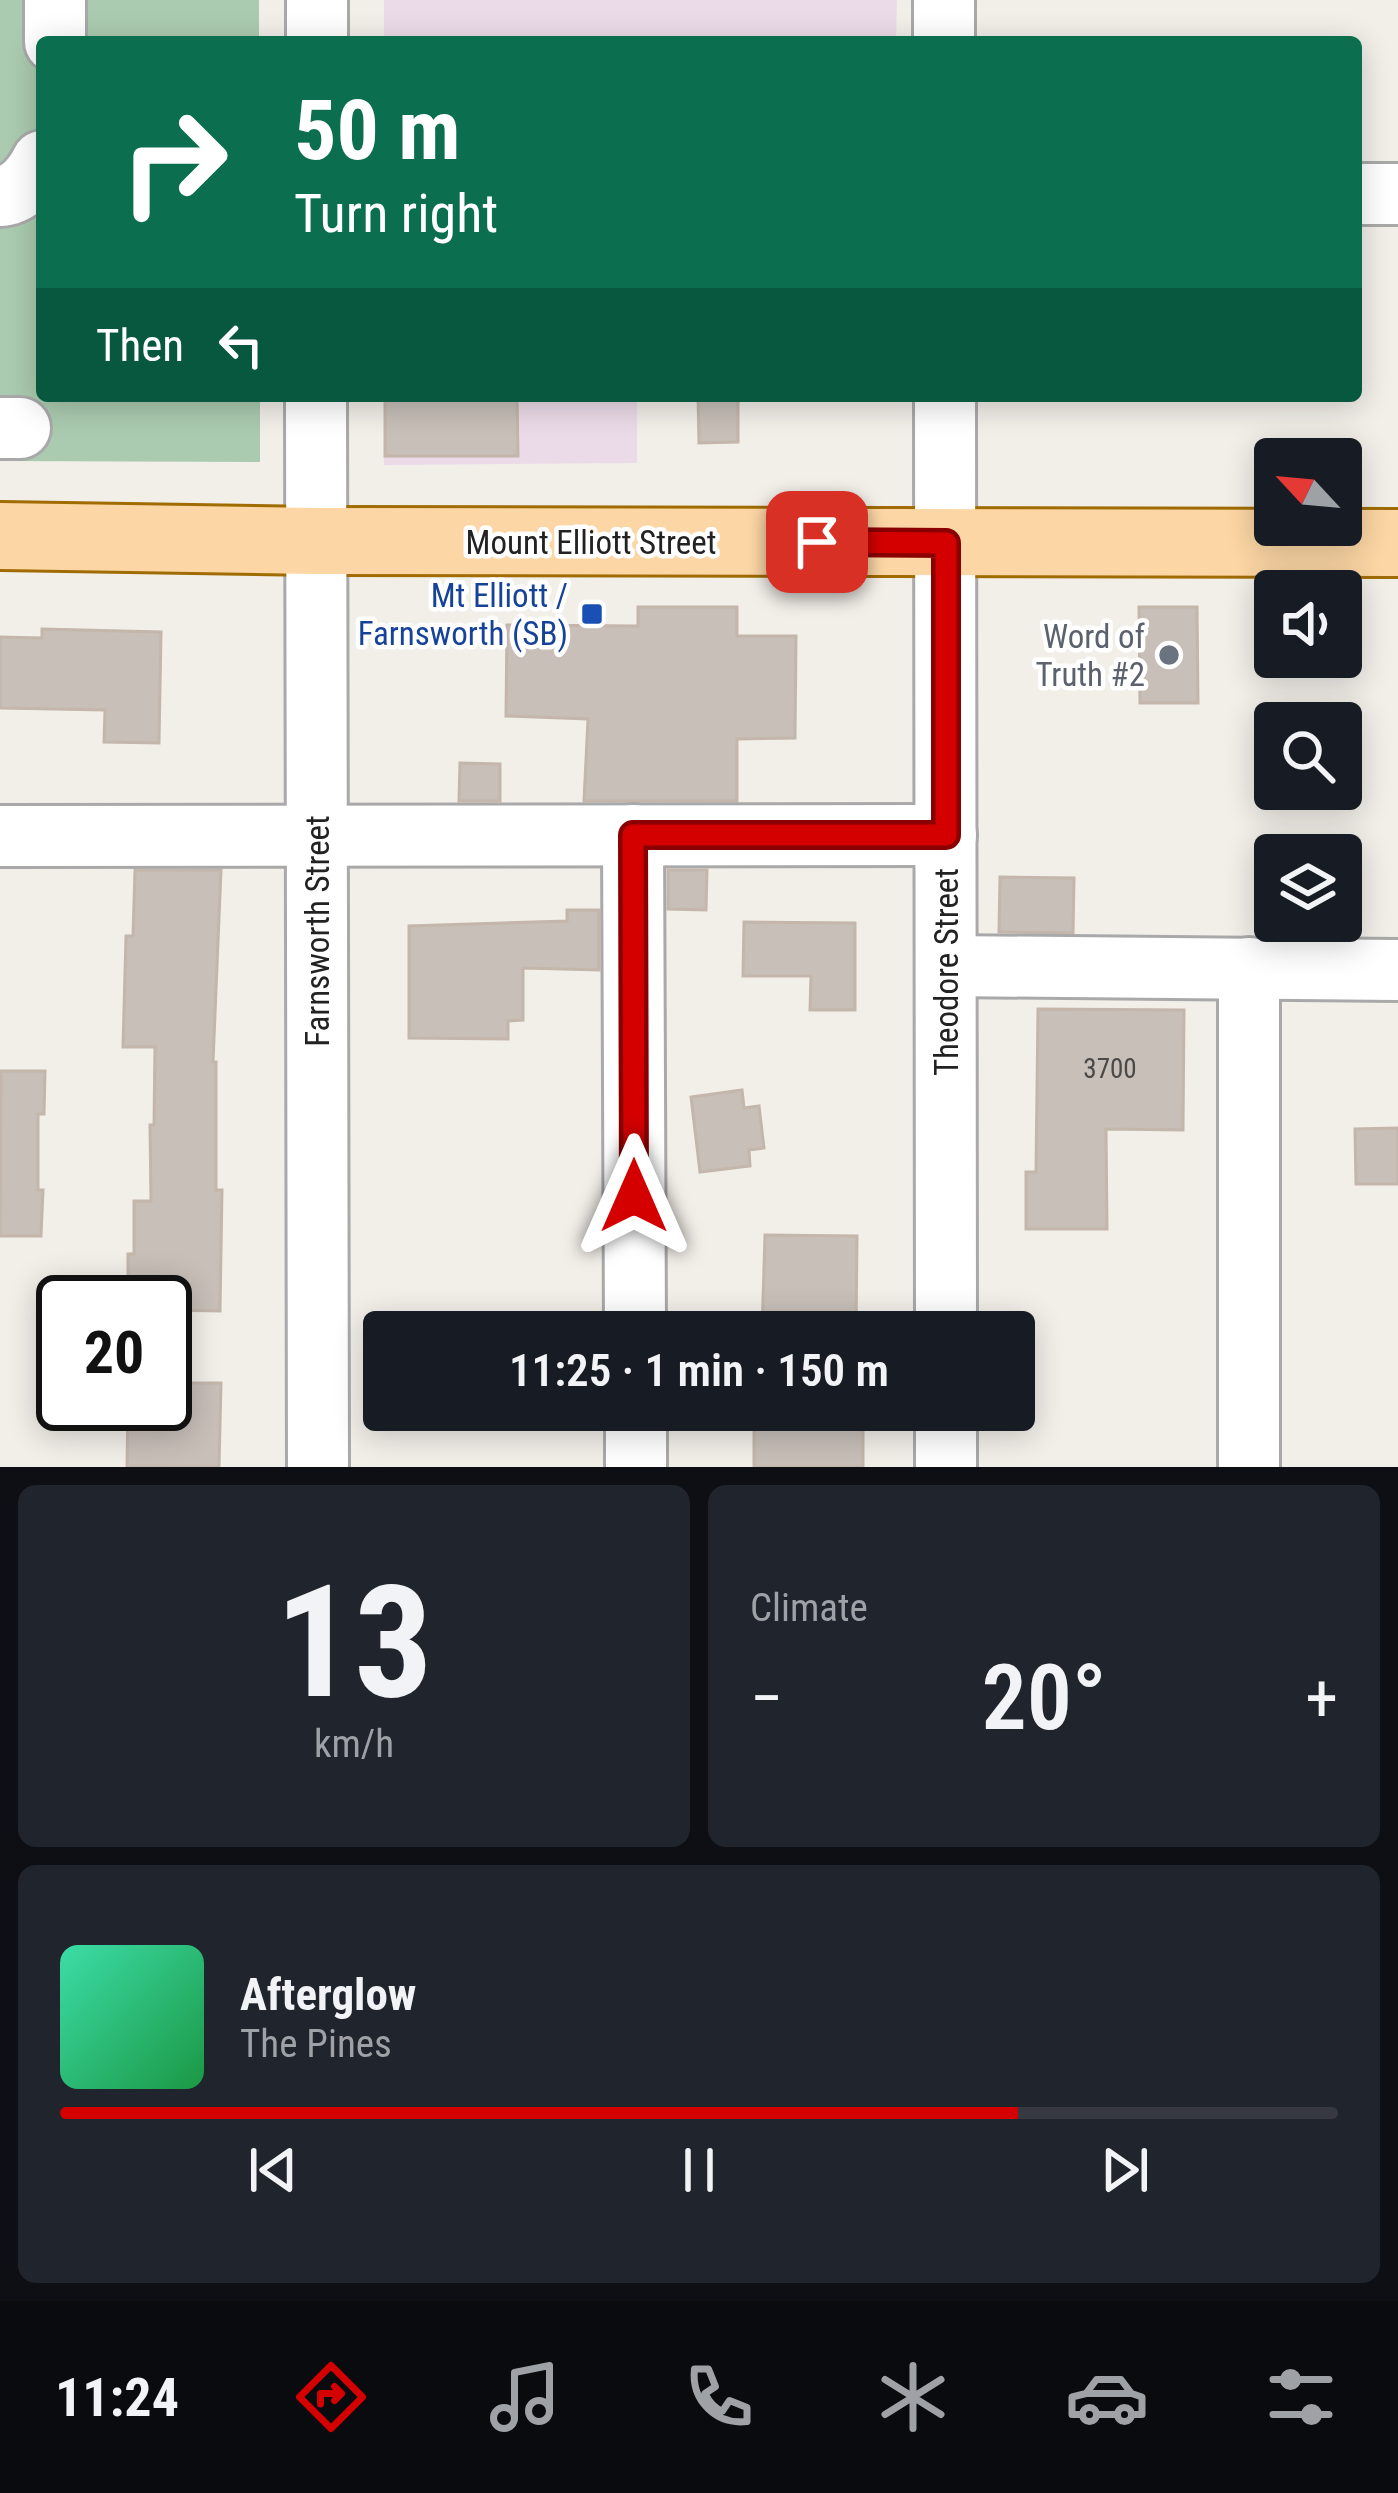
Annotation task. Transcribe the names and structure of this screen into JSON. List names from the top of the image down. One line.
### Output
{"streets":{"main road":["Mount Elliott Street"],"street":["Farnsworth Street","Theodore Street"]},"crossings":[["Mount Elliott Street","Farnsworth Street"],["Mount Elliott Street","Theodore Street"]],"places":{"transit":["Mt Elliott / Farnsworth (SB)"],"other":["Word of Truth #2"]},"house_numbers":["3700"],"north":"top left","page":{"turn":["50 m","Turn right"],"then":"Then","limit":"20","trip":"11:25 · 1 min · 150 m","tile":[["13","km/h"],"Climate"],"heat":["−","20°","+"],"song":["Afterglow","The Pines"],"tabs":"11:24"}}
